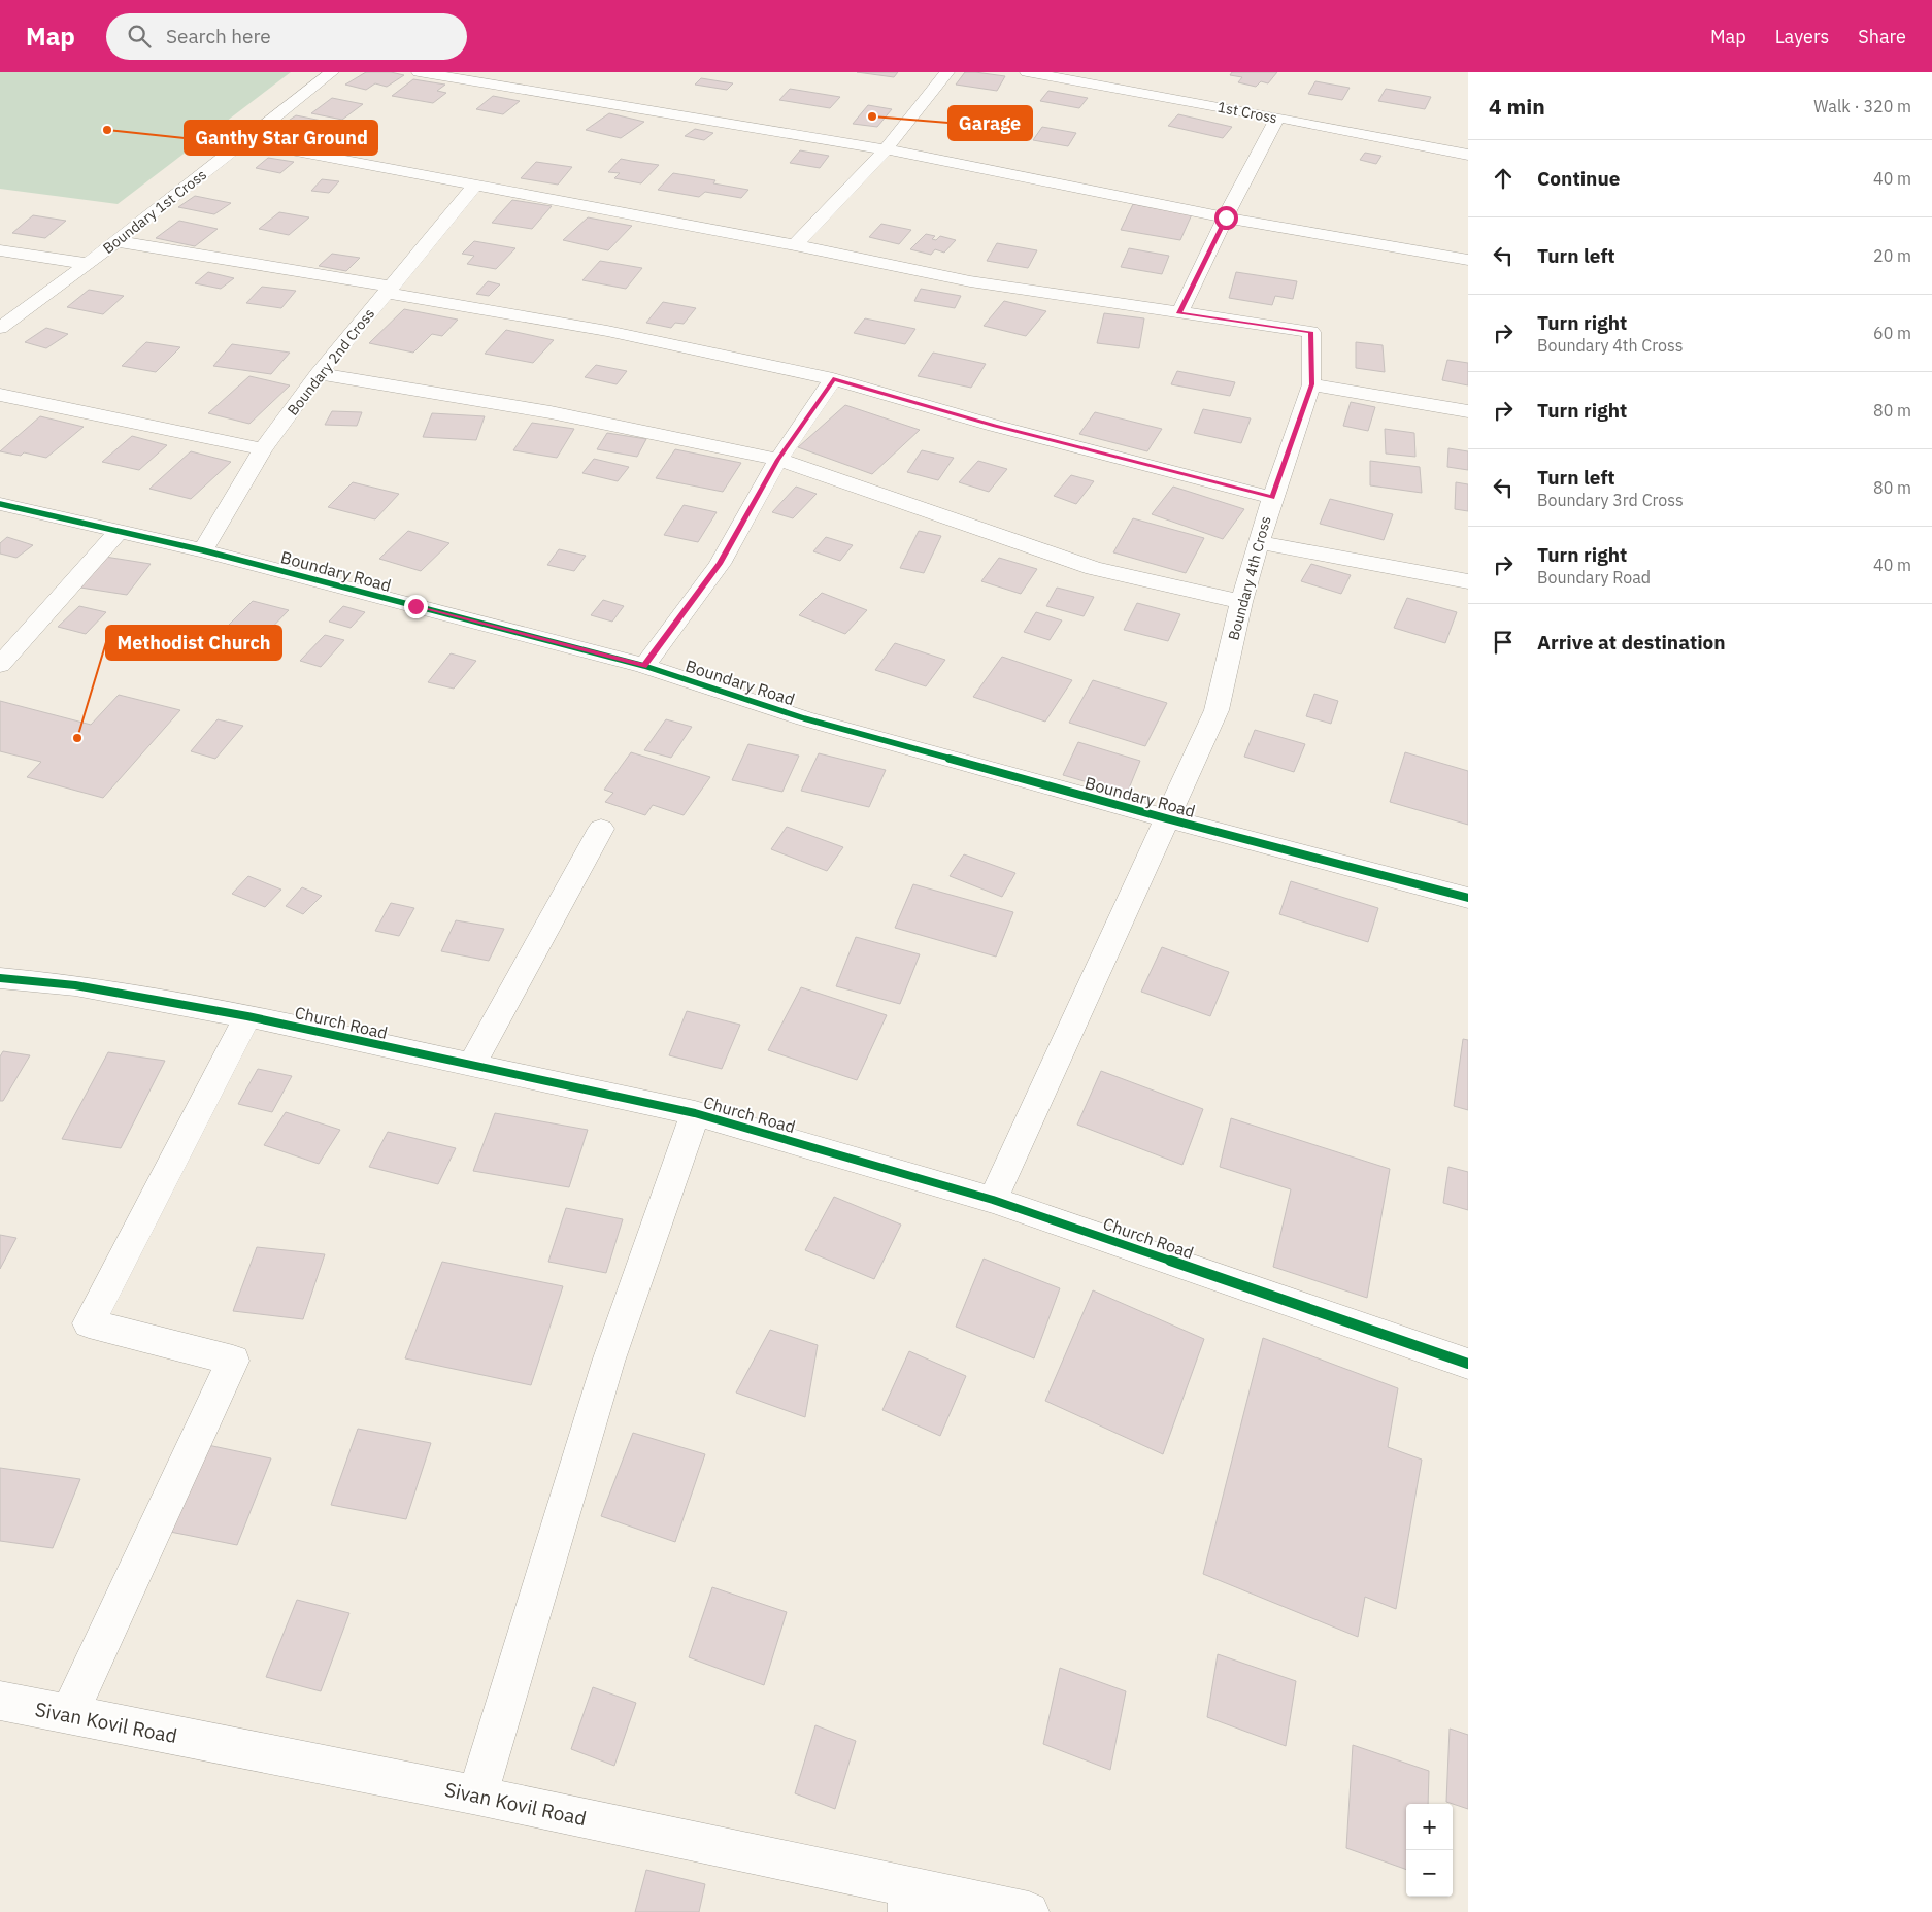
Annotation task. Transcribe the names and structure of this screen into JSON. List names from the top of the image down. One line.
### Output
{"streets":{"street":["1st Cross","Boundary 1st Cross","Boundary 2nd Cross","Boundary Road","Boundary 4th Cross","Church Road","Sivan Kovil Road"]},"crossings":[["Boundary 2nd Cross","Boundary Road"],["Boundary Road","Boundary 4th Cross"],["Boundary 4th Cross","Church Road"]],"places":["Garage","Ganthy Star Ground","Methodist Church"],"page":{"header":"Map","search":"Search here","nav":["Map","Layers","Share"],"heading":["4 min","Walk · 320 m"],"list":[["Continue","40 m"],["Turn left","20 m"],["Turn right","Boundary 4th Cross","60 m"],["Turn right","80 m"],["Turn left","Boundary 3rd Cross","80 m"],["Turn right","Boundary Road","40 m"],"Arrive at destination"],"map_buttons":["+","−"]}}
